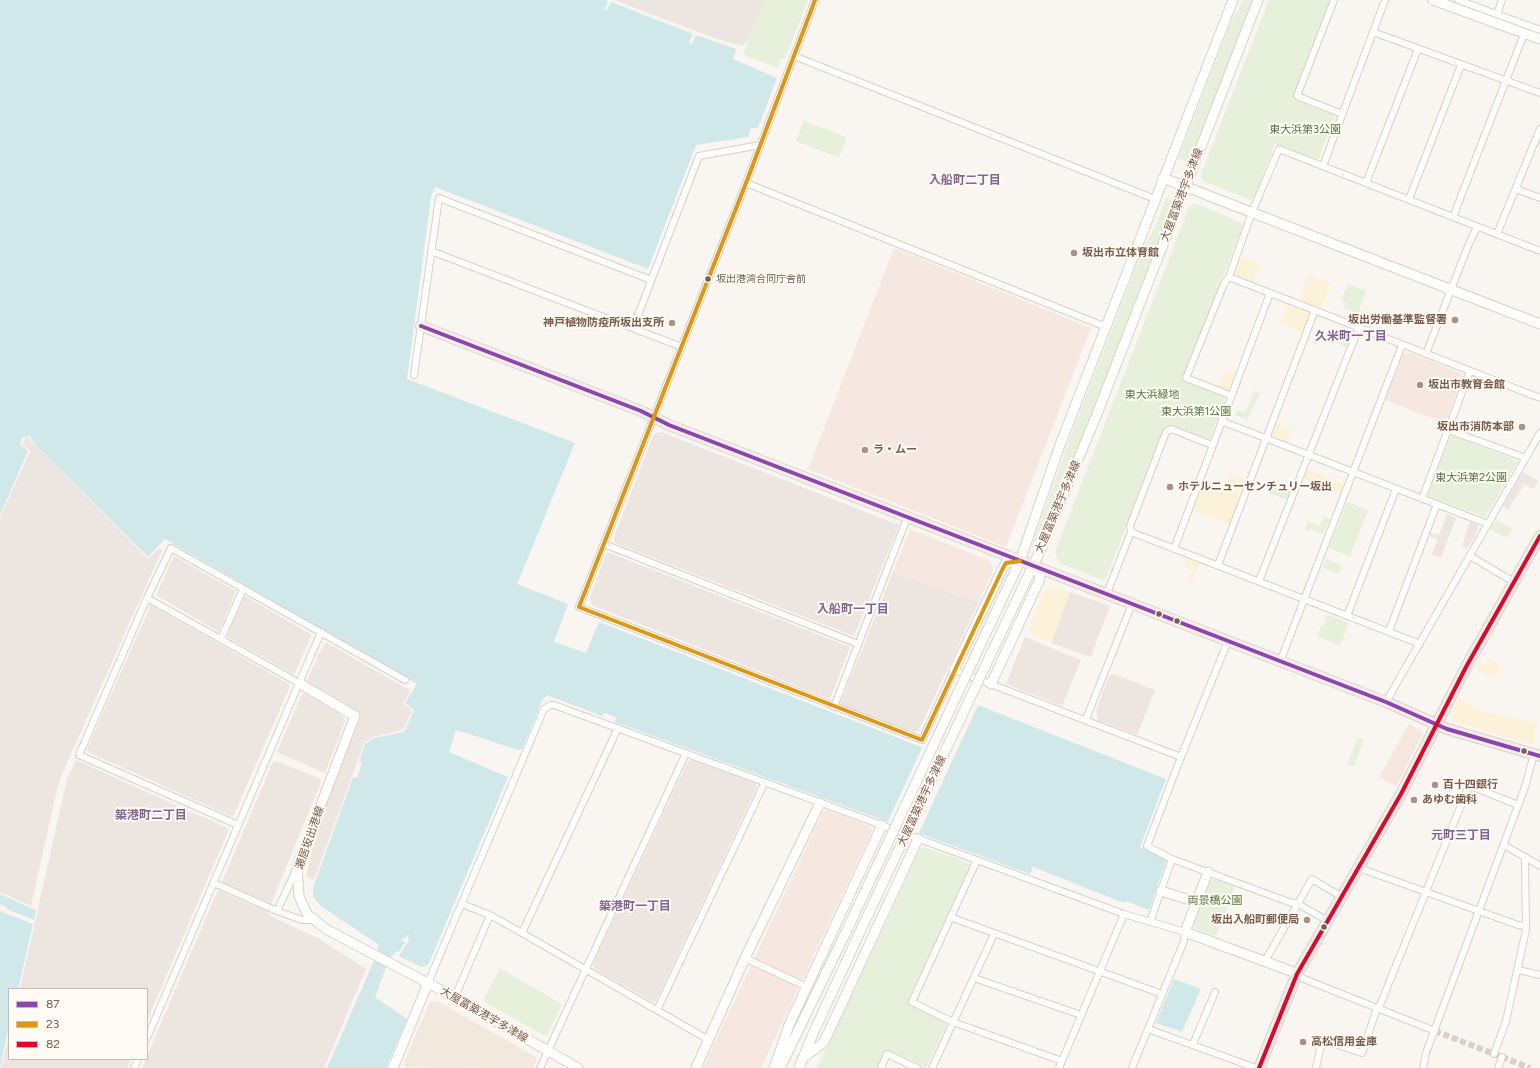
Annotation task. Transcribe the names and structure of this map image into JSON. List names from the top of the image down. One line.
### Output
{"streets":{"main road":["大屋冨築港宇多津線","瀬居坂出港線"]},"crossings":[["大屋冨築港宇多津線","瀬居坂出港線"]],"districts":["入船町二丁目","久米町一丁目","入船町一丁目","築港町二丁目","元町三丁目","築港町一丁目"],"parks":["東大浜第3公園","東大浜緑地","東大浜第1公園","東大浜第2公園","両景橋公園"],"places":["坂出市立体育館","坂出港湾合同庁舎前","坂出労働基準監督署","神戸植物防疫所坂出支所","坂出市教育会館","坂出市消防本部","ラ・ムー","ホテルニューセンチュリー坂出","百十四銀行","あゆむ歯科","坂出入船町郵便局","高松信用金庫"],"lines":["transit line 23","transit line 87","transit line 82"],"legend":["87","23","82"]}
